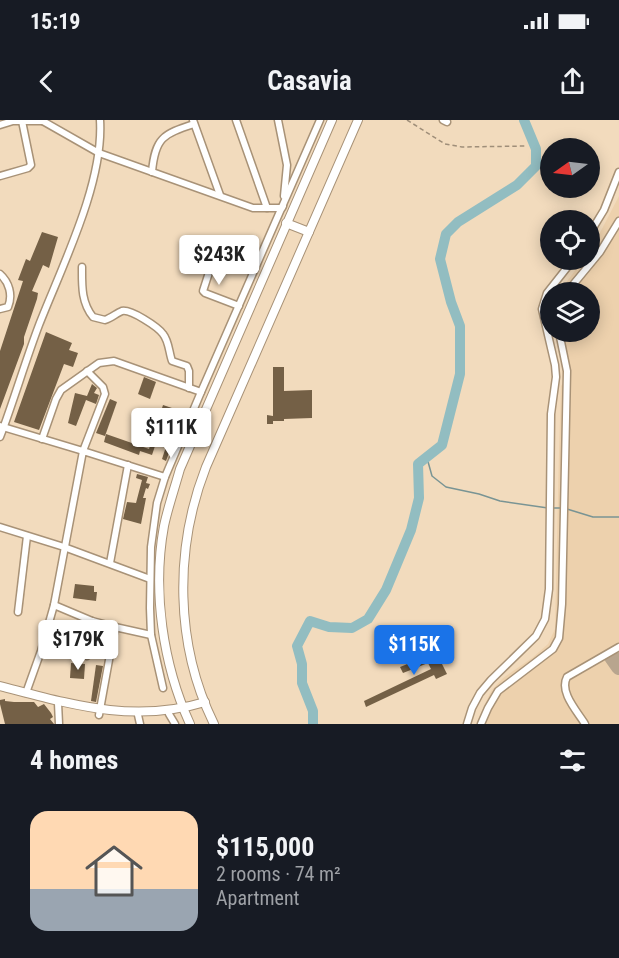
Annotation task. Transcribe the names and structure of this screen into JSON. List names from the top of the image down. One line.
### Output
{"north":"left","page":{"status":"15:19","header":"Casavia","price":["$243K","$111K","$179K","$115K"],"heading":"4 homes","list":[{"name":"$115,000","note":"2 rooms · 74 m² · Apartment"}]}}
